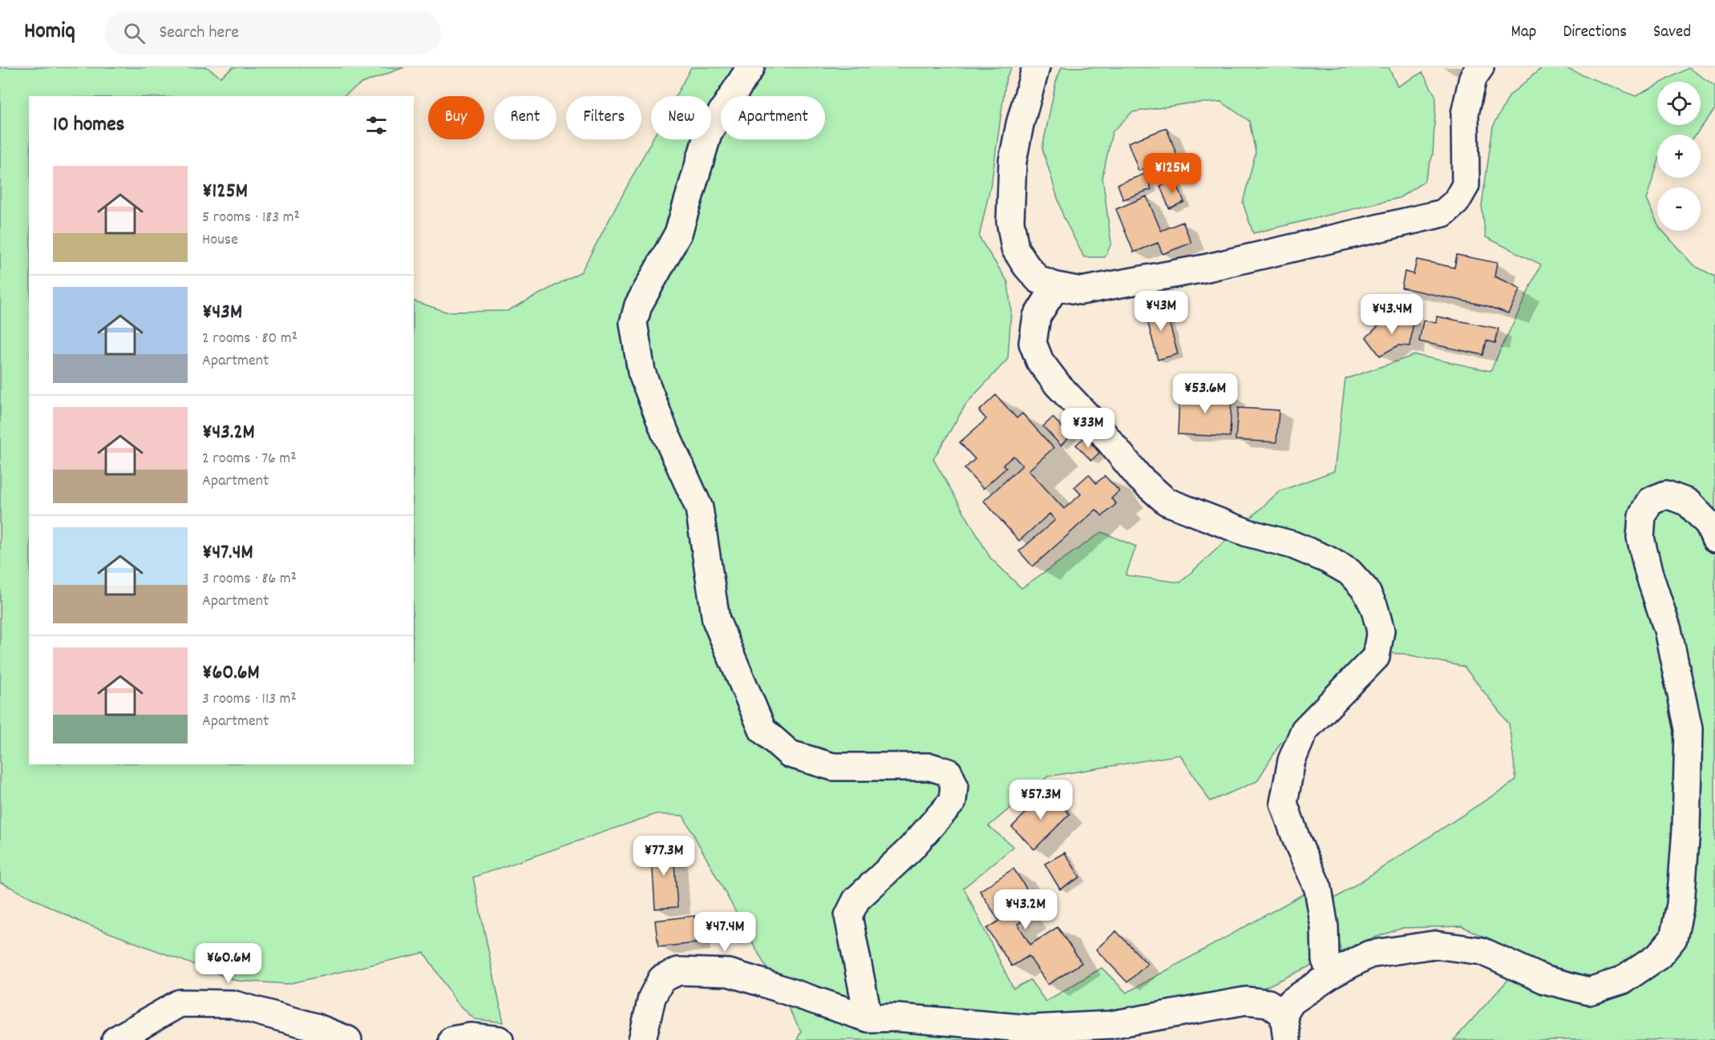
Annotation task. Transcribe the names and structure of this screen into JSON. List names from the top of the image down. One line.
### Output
{"page":{"header":"Homiq","search":"Search here","nav":["Map","Directions","Saved"],"map_buttons":["+","−"],"chip":["Buy","Rent","Filters","New","Apartment"],"heading":"10 homes","price":["¥125M","¥43M","¥43.4M","¥53.6M","¥33M","¥57.3M","¥77.3M","¥43.2M","¥47.4M","¥60.6M"],"list":[{"name":"¥125M","note":"5 rooms · 183 m² · House"},{"name":"¥43M","note":"2 rooms · 80 m² · Apartment"},{"name":"¥43.2M","note":"2 rooms · 76 m² · Apartment"},{"name":"¥47.4M","note":"3 rooms · 86 m² · Apartment"},{"name":"¥60.6M","note":"3 rooms · 113 m² · Apartment"}]}}
